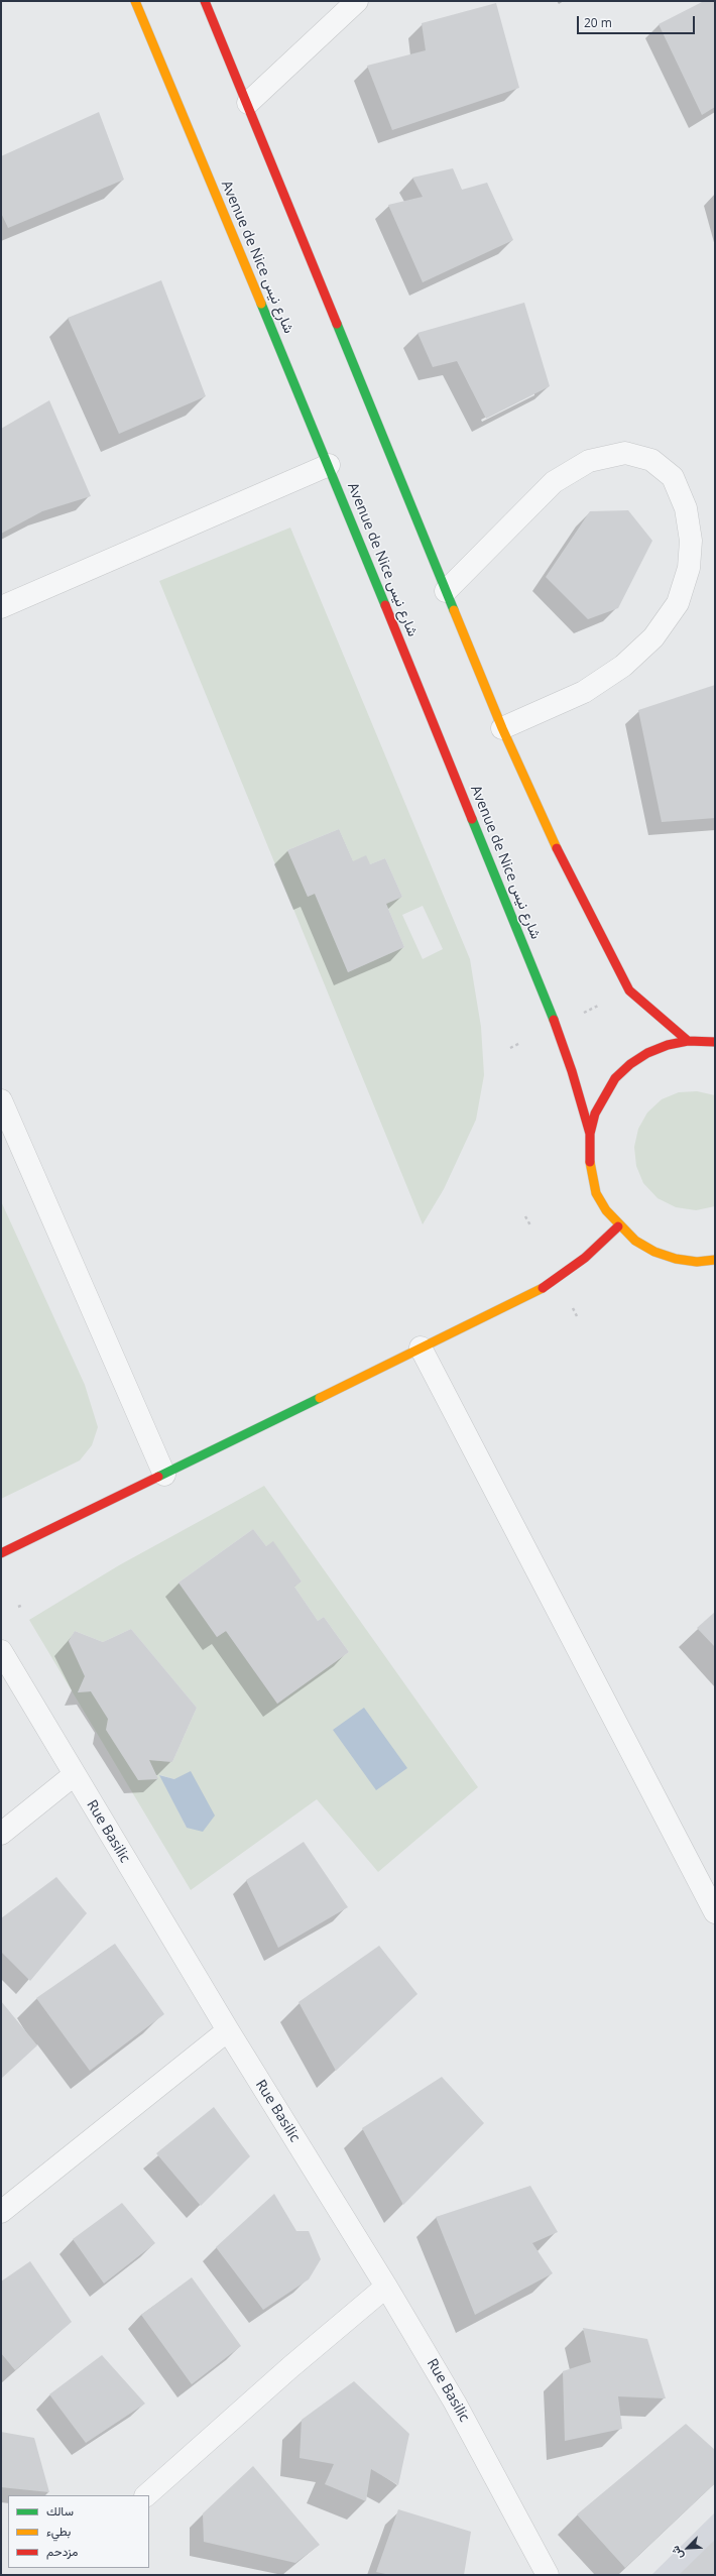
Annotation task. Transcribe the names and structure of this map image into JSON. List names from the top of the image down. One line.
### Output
{"streets":{"street":["Avenue de Nice شارع نيس","Rue Basilic"]},"legend":["سالك","بطيء","مزدحم"],"scale_bar":"20 m","north":"bottom left"}
